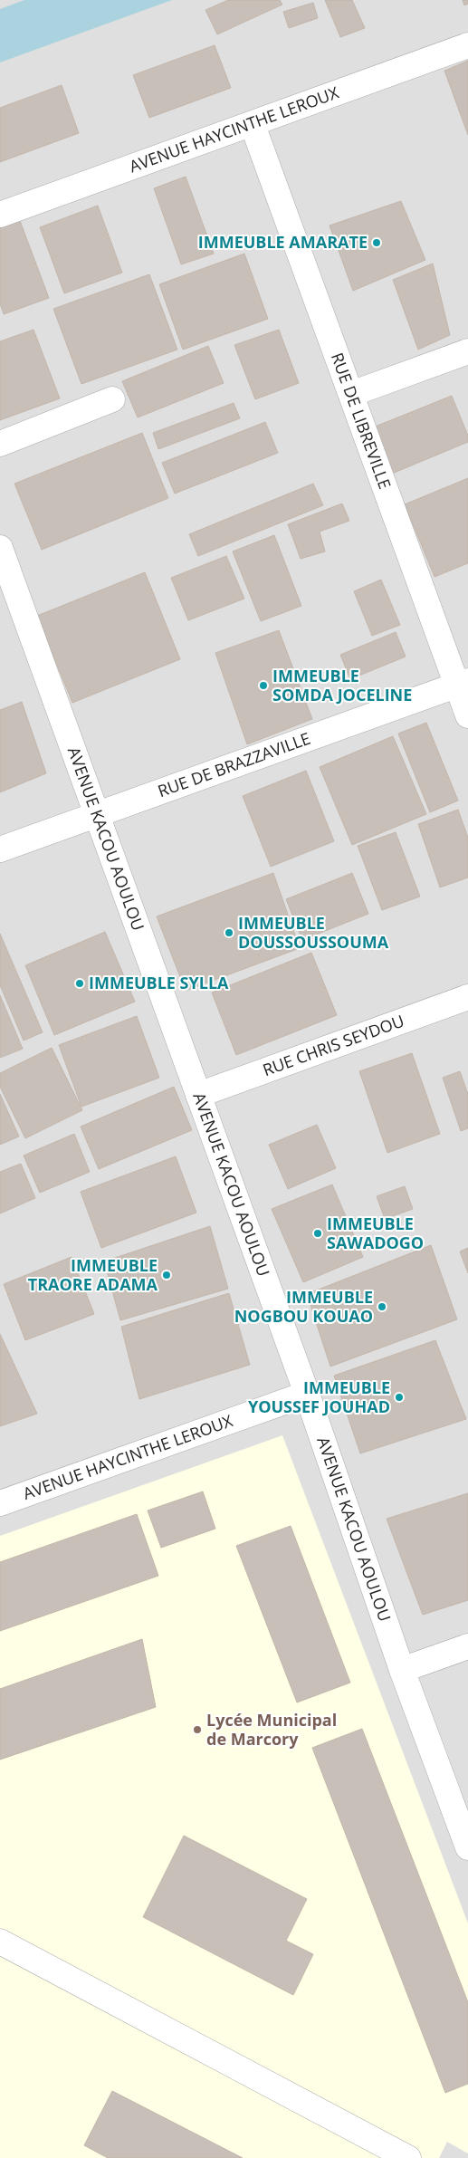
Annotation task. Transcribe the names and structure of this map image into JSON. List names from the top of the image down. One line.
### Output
{"streets":{"street":["AVENUE HAYCINTHE LEROUX","RUE DE LIBREVILLE","RUE DE BRAZZAVILLE","AVENUE KACOU AOULOU","RUE CHRIS SEYDOU"]},"crossings":[["AVENUE HAYCINTHE LEROUX","RUE DE LIBREVILLE"],["AVENUE HAYCINTHE LEROUX","AVENUE KACOU AOULOU"],["RUE DE LIBREVILLE","RUE DE BRAZZAVILLE"],["RUE DE BRAZZAVILLE","AVENUE KACOU AOULOU"],["AVENUE KACOU AOULOU","RUE CHRIS SEYDOU"]],"places":["IMMEUBLE AMARATE","IMMEUBLE SOMDA JOCELINE","IMMEUBLE DOUSSOUSSOUMA","IMMEUBLE SYLLA","IMMEUBLE SAWADOGO","IMMEUBLE TRAORE ADAMA","IMMEUBLE NOGBOU KOUAO","IMMEUBLE YOUSSEF JOUHAD","Lycée Municipal de Marcory"]}
